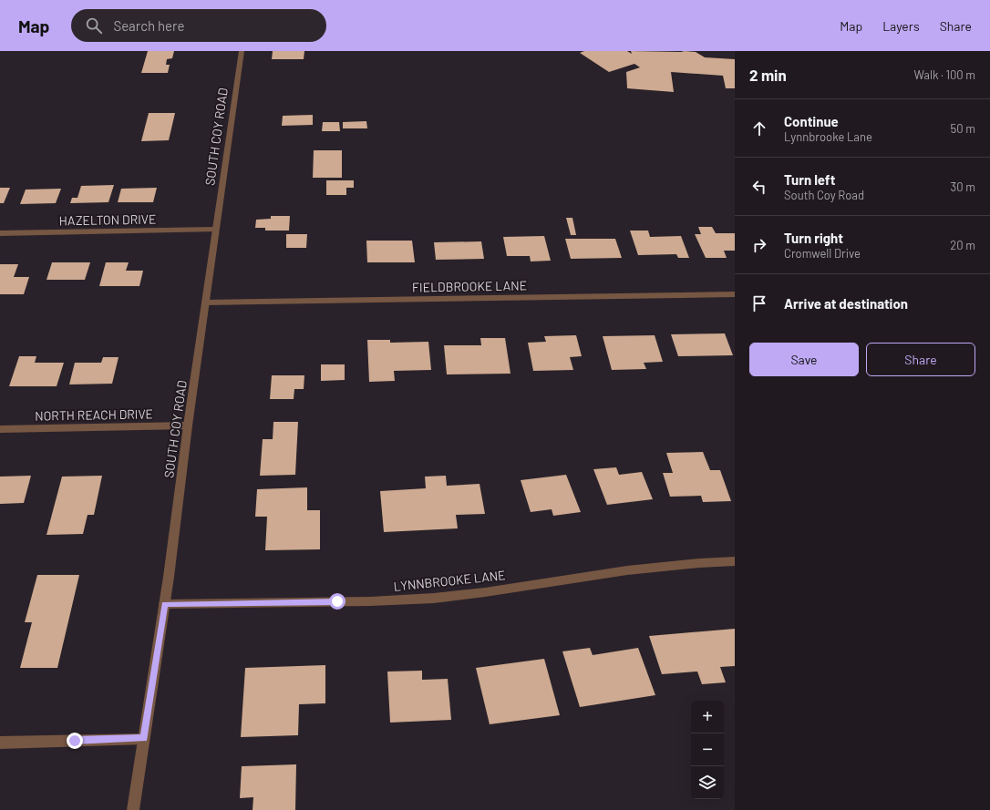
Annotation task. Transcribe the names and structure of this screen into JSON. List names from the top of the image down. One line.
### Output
{"streets":{"street":["SOUTH COY ROAD","HAZELTON DRIVE","FIELDBROOKE LANE","NORTH REACH DRIVE","LYNNBROOKE LANE"]},"crossings":[["SOUTH COY ROAD","HAZELTON DRIVE"],["SOUTH COY ROAD","FIELDBROOKE LANE"],["SOUTH COY ROAD","NORTH REACH DRIVE"],["SOUTH COY ROAD","LYNNBROOKE LANE"]],"page":{"header":"Map","search":"Search here","nav":["Map","Layers","Share"],"heading":["2 min","Walk · 100 m"],"list":[["Continue","Lynnbrooke Lane","50 m"],["Turn left","South Coy Road","30 m"],["Turn right","Cromwell Drive","20 m"],"Arrive at destination"],"buttons":["Save","Share"],"map_buttons":["+","−"]}}
